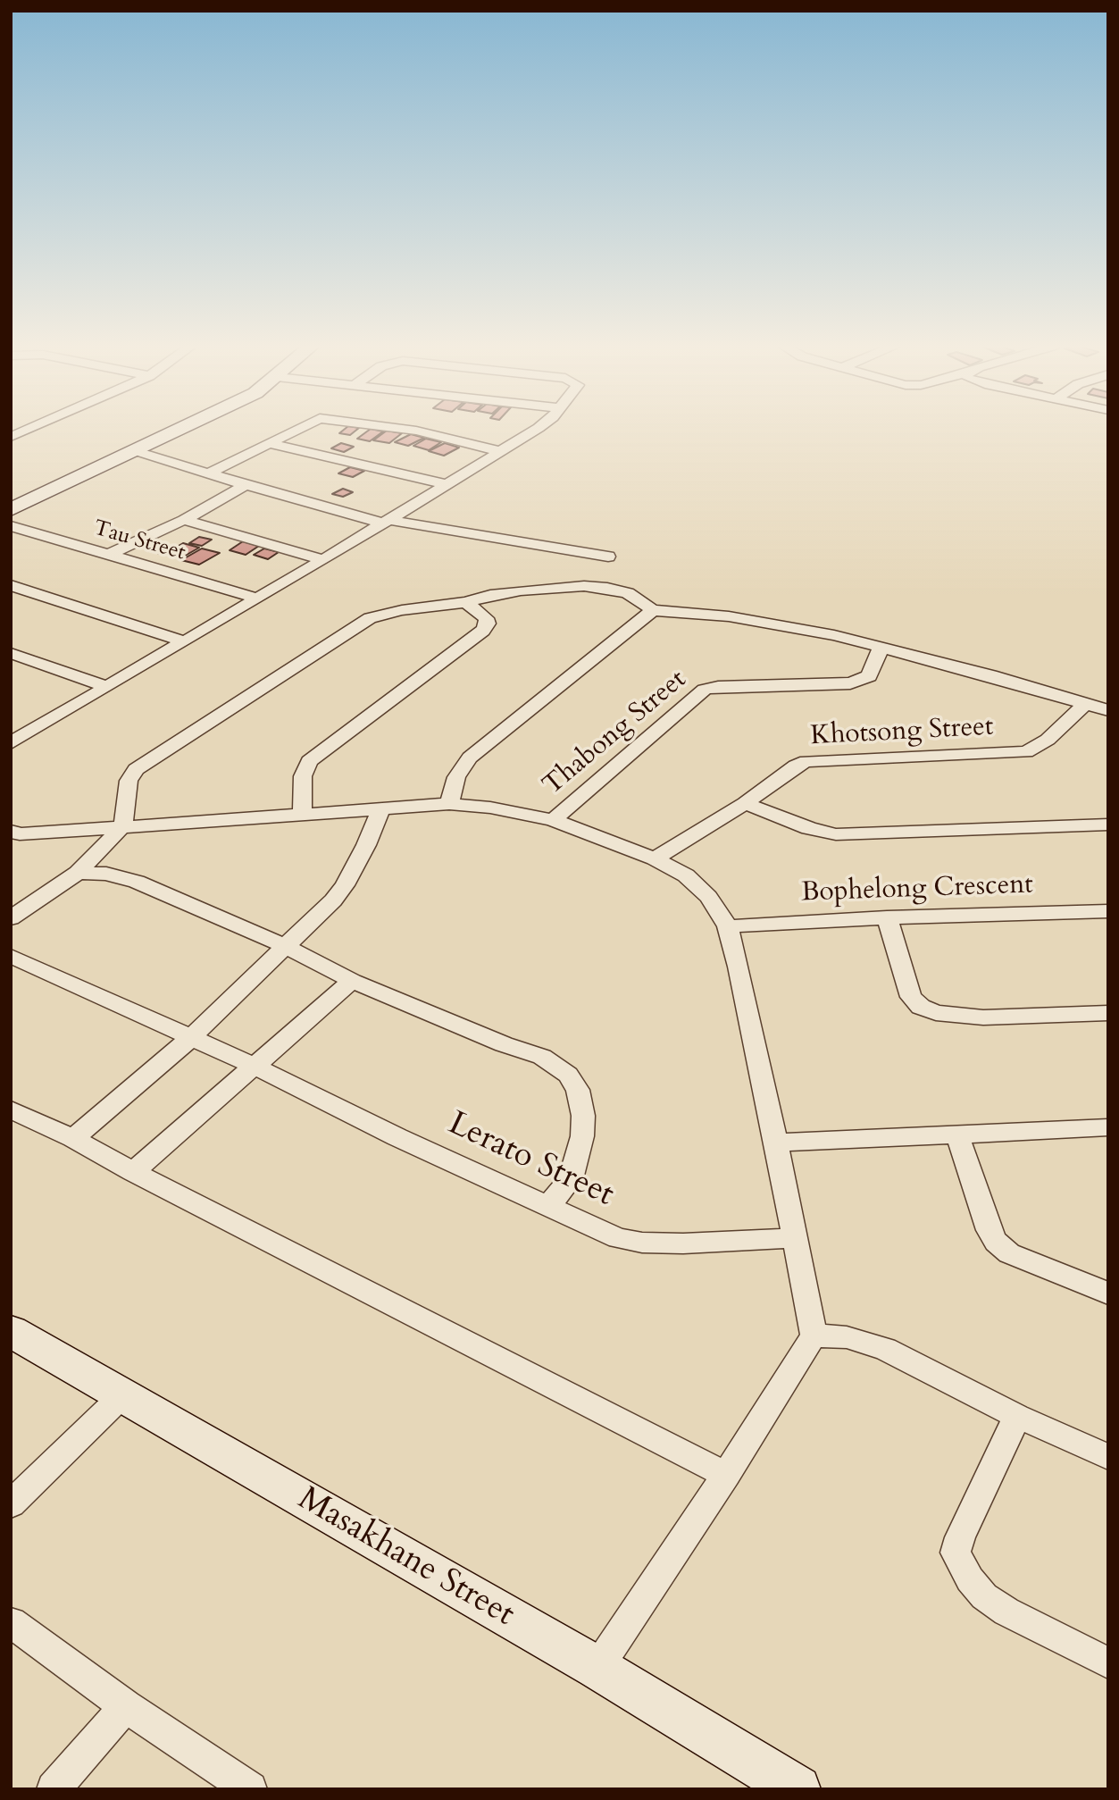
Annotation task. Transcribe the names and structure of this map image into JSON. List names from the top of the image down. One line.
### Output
{"streets":{"street":["Tau Street","Khotsong Street","Thabong Street","Bophelong Crescent","Lerato Street","Masakhane Street"]}}
